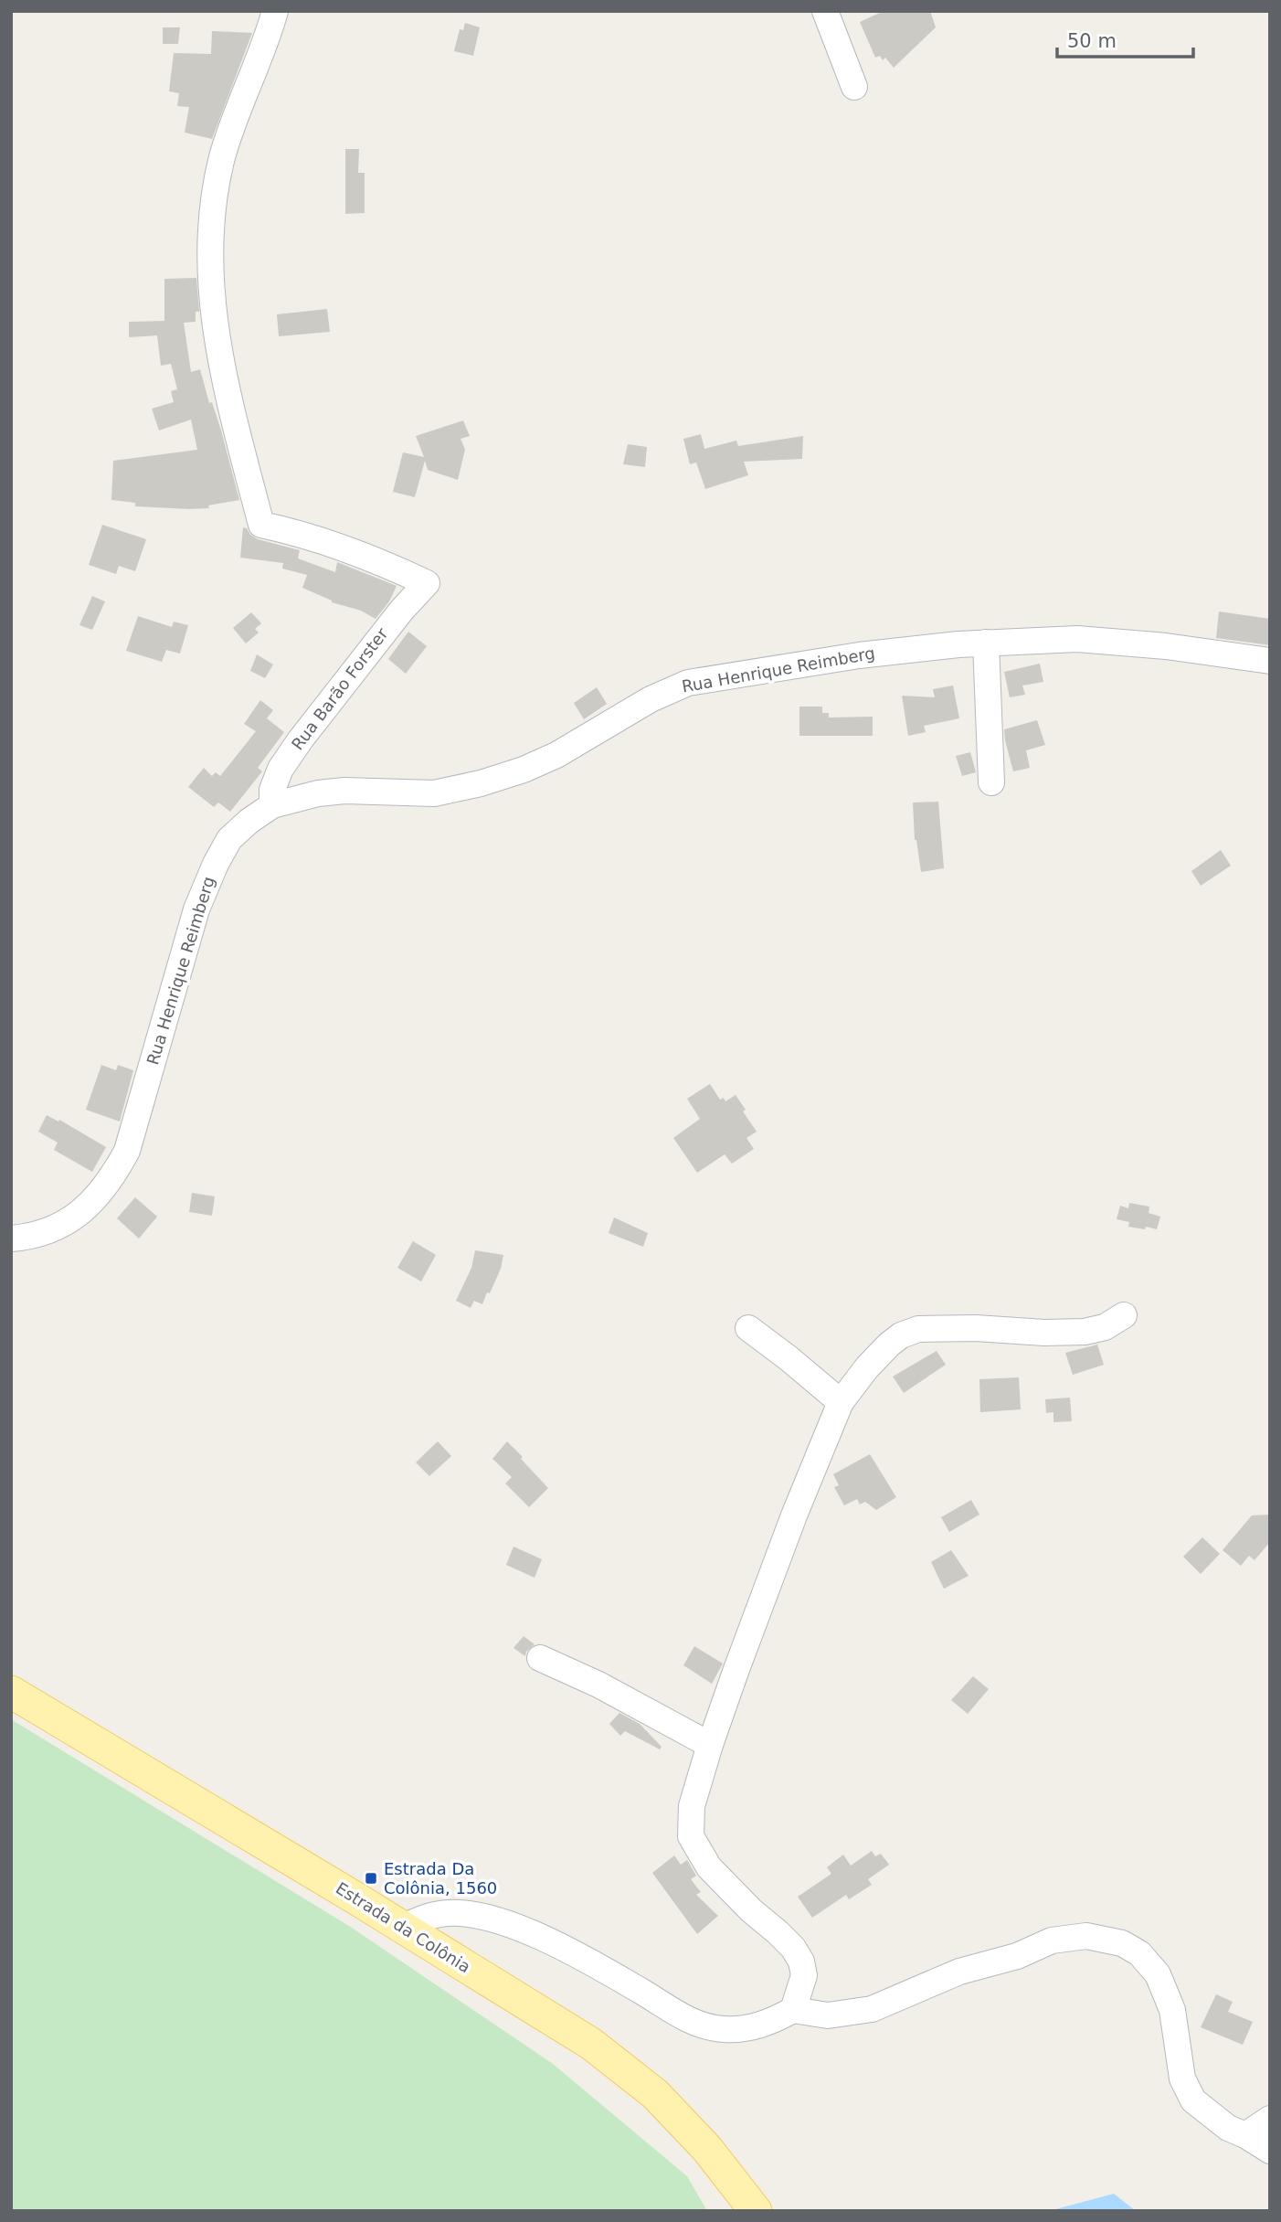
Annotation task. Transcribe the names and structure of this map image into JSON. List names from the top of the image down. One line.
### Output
{"streets":{"main road":["Estrada da Colônia"],"street":["Rua Henrique Reimberg","Rua Barão Forster"]},"crossings":[["Rua Henrique Reimberg","Rua Barão Forster"]],"places":{"transit":["Estrada Da Colônia, 1560"]},"scale_bar":"50 m"}
